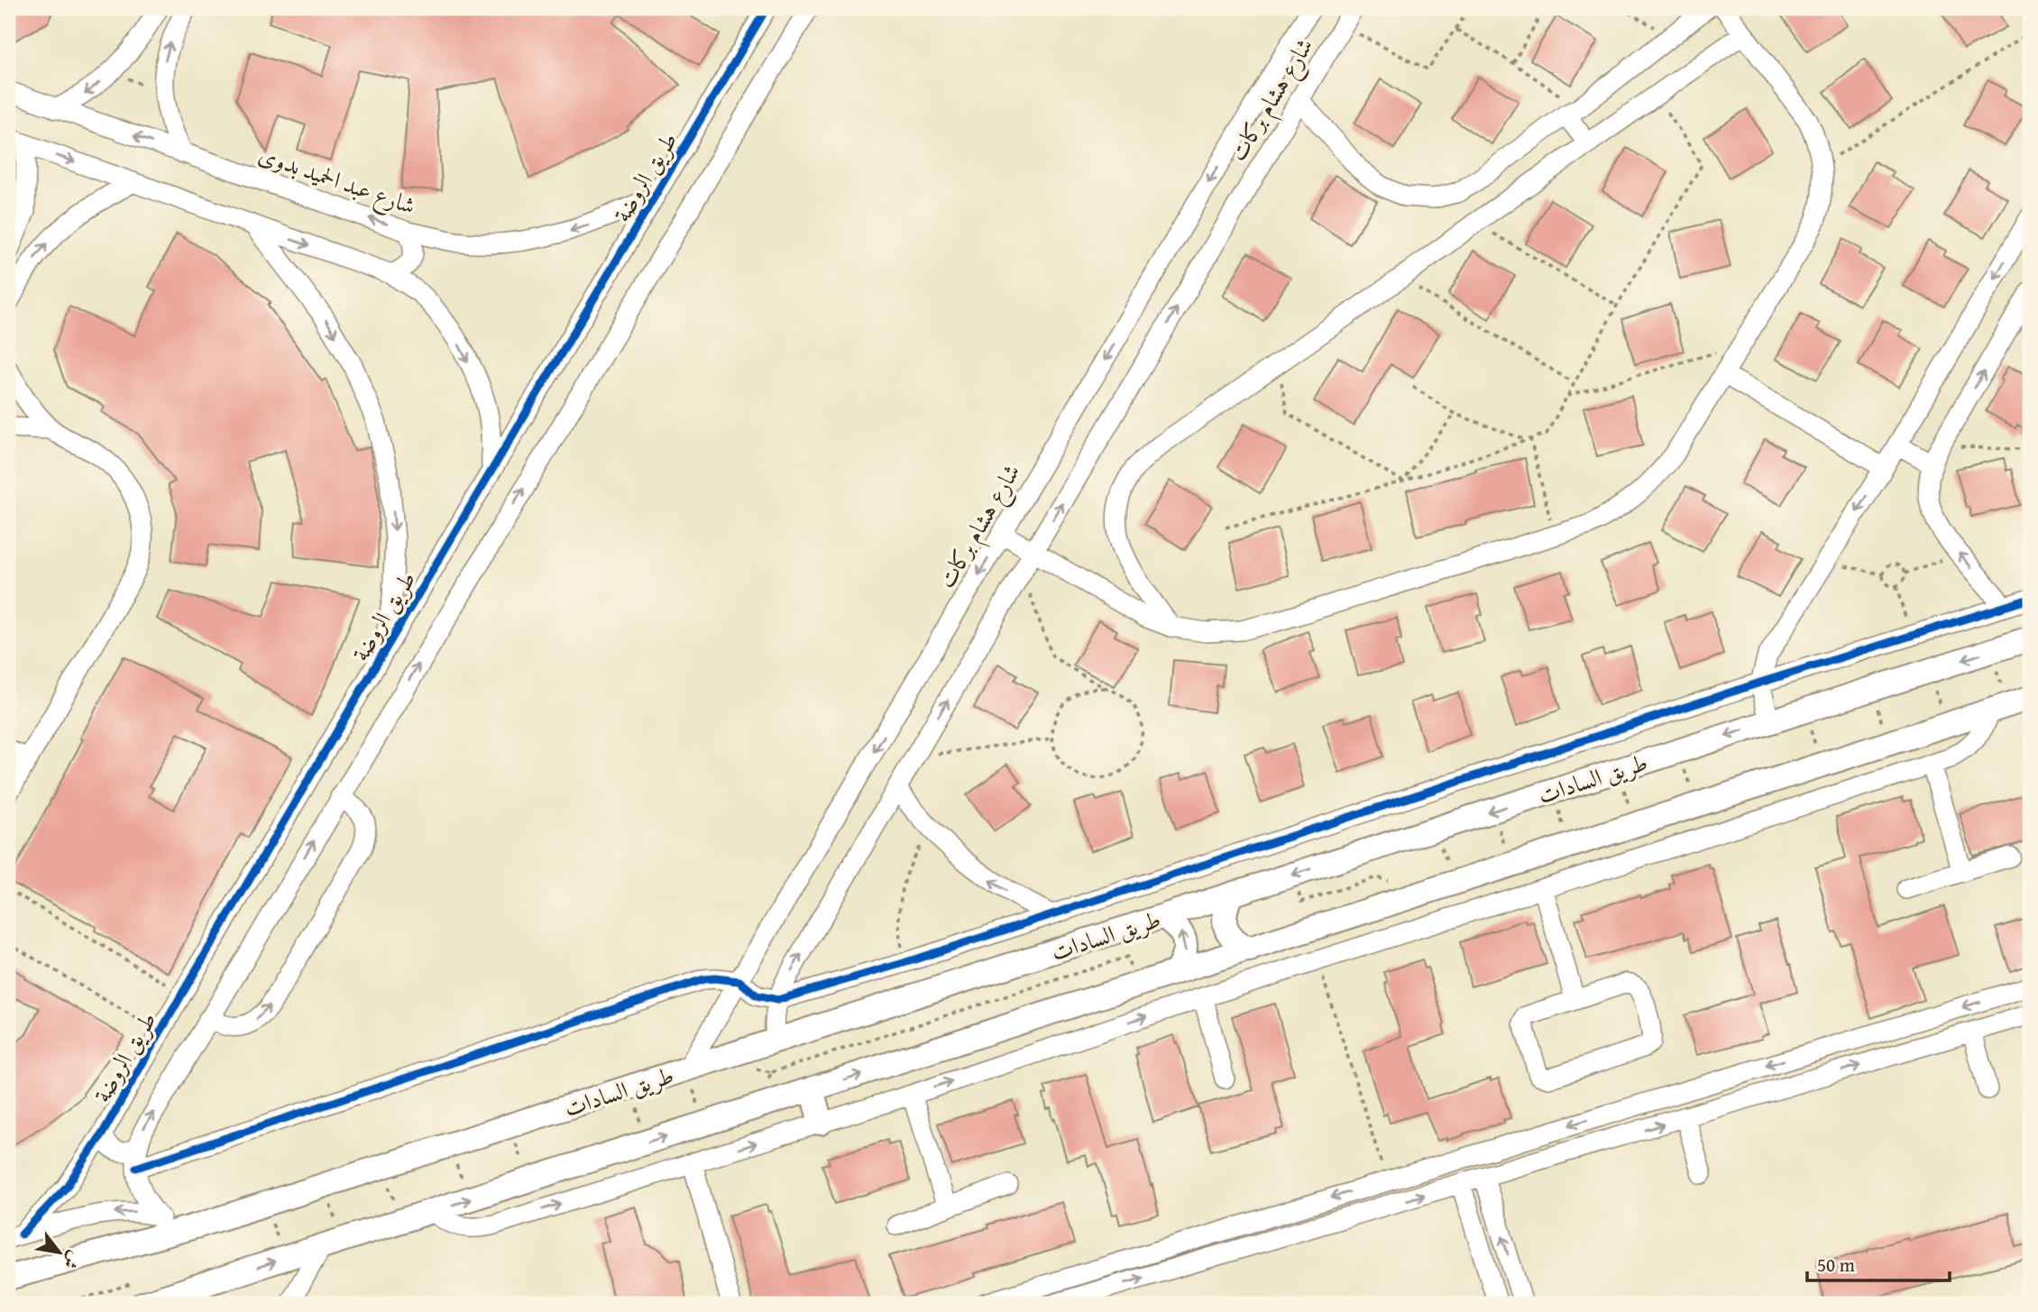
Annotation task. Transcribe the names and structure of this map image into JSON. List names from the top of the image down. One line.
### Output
{"streets":{"main road":["طريق السادات"],"street":["شارع هشام بركات","طريق الروضة","شارع عبد الحميد بدوى"]},"crossings":[["شارع هشام بركات","طريق السادات"],["طريق الروضة","شارع عبد الحميد بدوى"]],"scale_bar":"50 m","north":"bottom right"}
